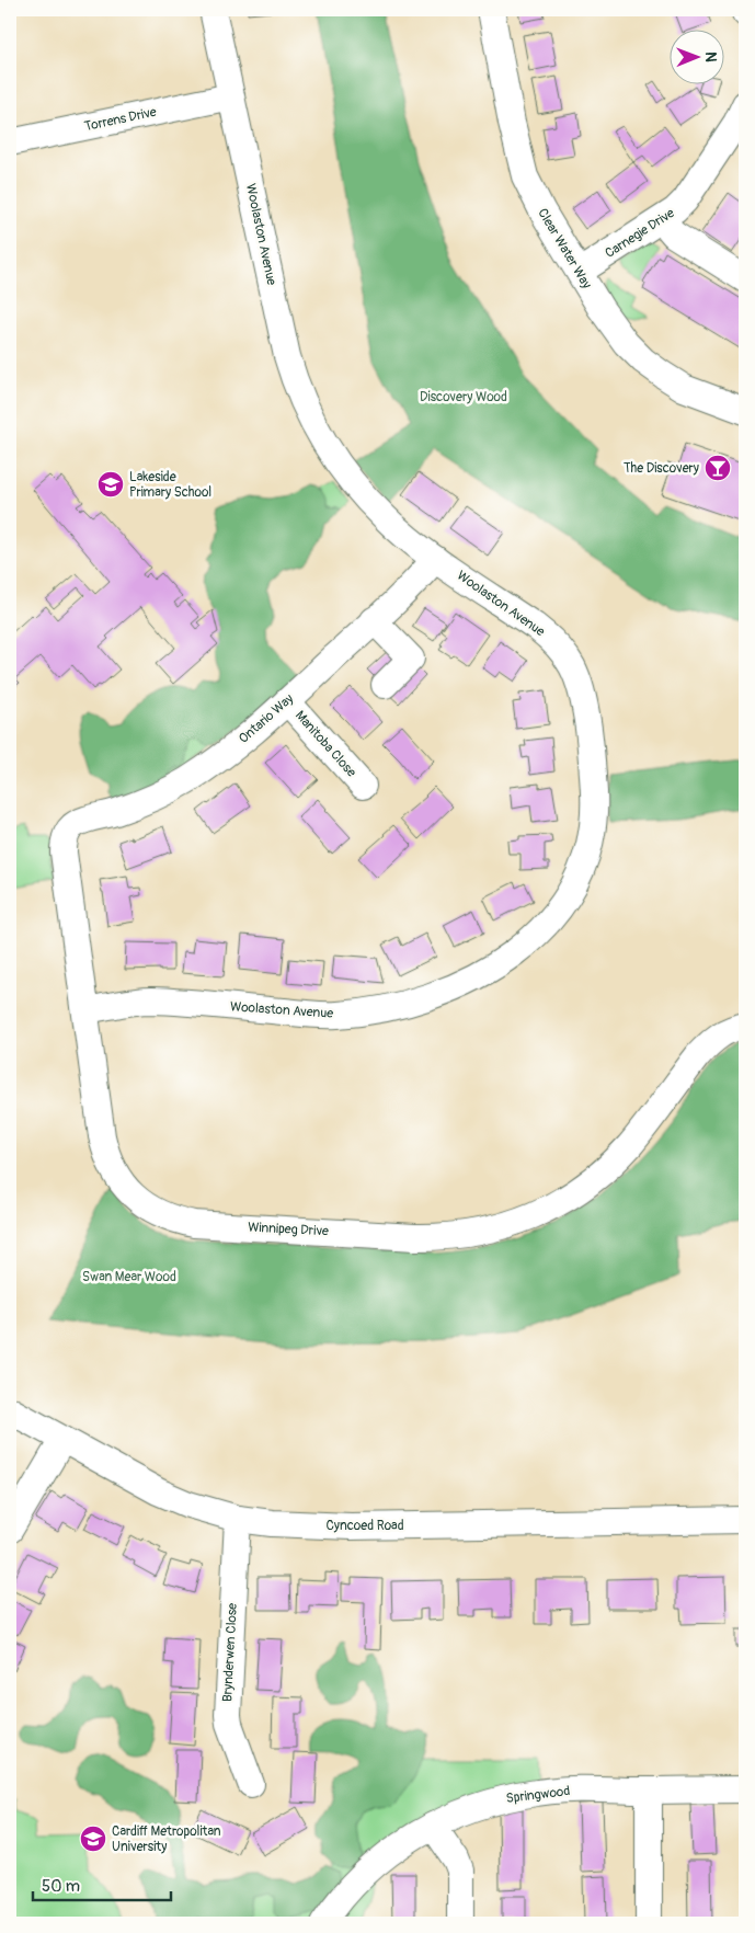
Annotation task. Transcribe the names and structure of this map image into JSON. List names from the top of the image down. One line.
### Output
{"streets":{"street":["Torrens Drive","Carnegie Drive","Woolaston Avenue","Clear Water Way","Ontario Way","Manitoba Close","Winnipeg Drive","Cyncoed Road","Brynderwen Close","Springwood"]},"crossings":[["Torrens Drive","Woolaston Avenue"],["Carnegie Drive","Clear Water Way"],["Woolaston Avenue","Ontario Way"],["Woolaston Avenue","Winnipeg Drive"],["Ontario Way","Manitoba Close"],["Ontario Way","Winnipeg Drive"],["Cyncoed Road","Brynderwen Close"]],"parks":["Discovery Wood","Swan Mear Wood"],"places":{"bar":["The Discovery"],"school or university":["Lakeside Primary School","Cardiff Metropolitan University"]},"scale_bar":"50 m","north":"right"}
